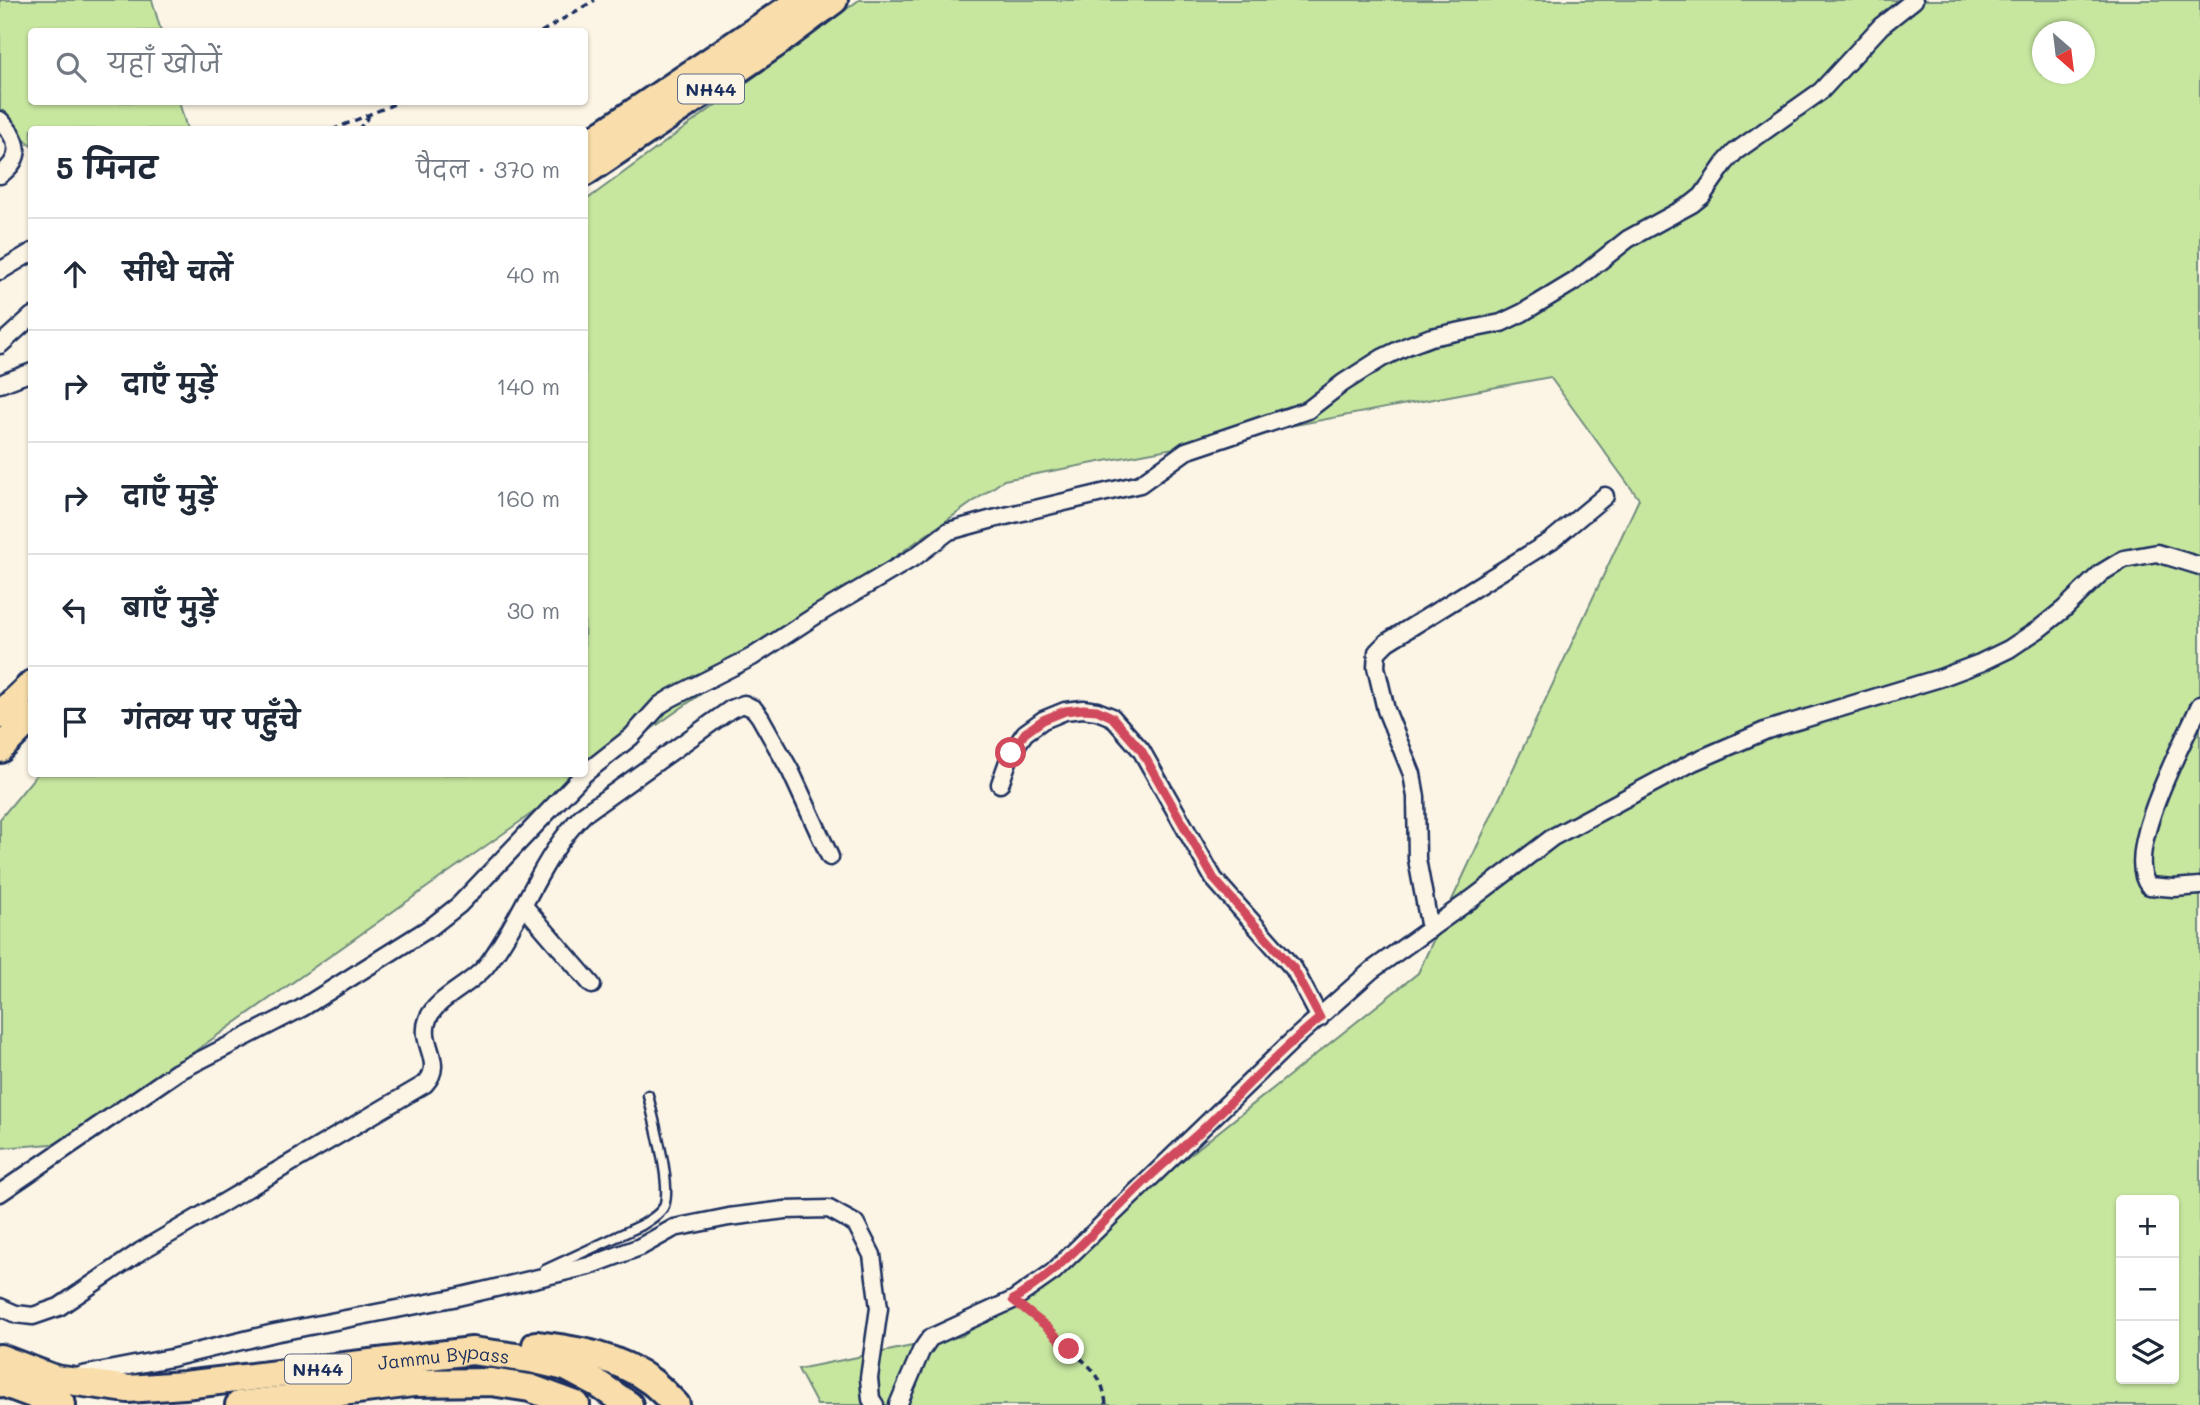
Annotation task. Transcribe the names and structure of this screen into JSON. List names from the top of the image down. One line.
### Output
{"streets":{"highway":["NH44","Jammu Bypass"]},"north":"bottom right","page":{"search":"यहाँ खोजें","heading":["5 मिनट","पैदल · 370 m"],"list":[["सीधे चलें","40 m"],["दाएँ मुड़ें","140 m"],["दाएँ मुड़ें","160 m"],["बाएँ मुड़ें","30 m"],"गंतव्य पर पहुँचे"],"map_buttons":["+","−"]}}
